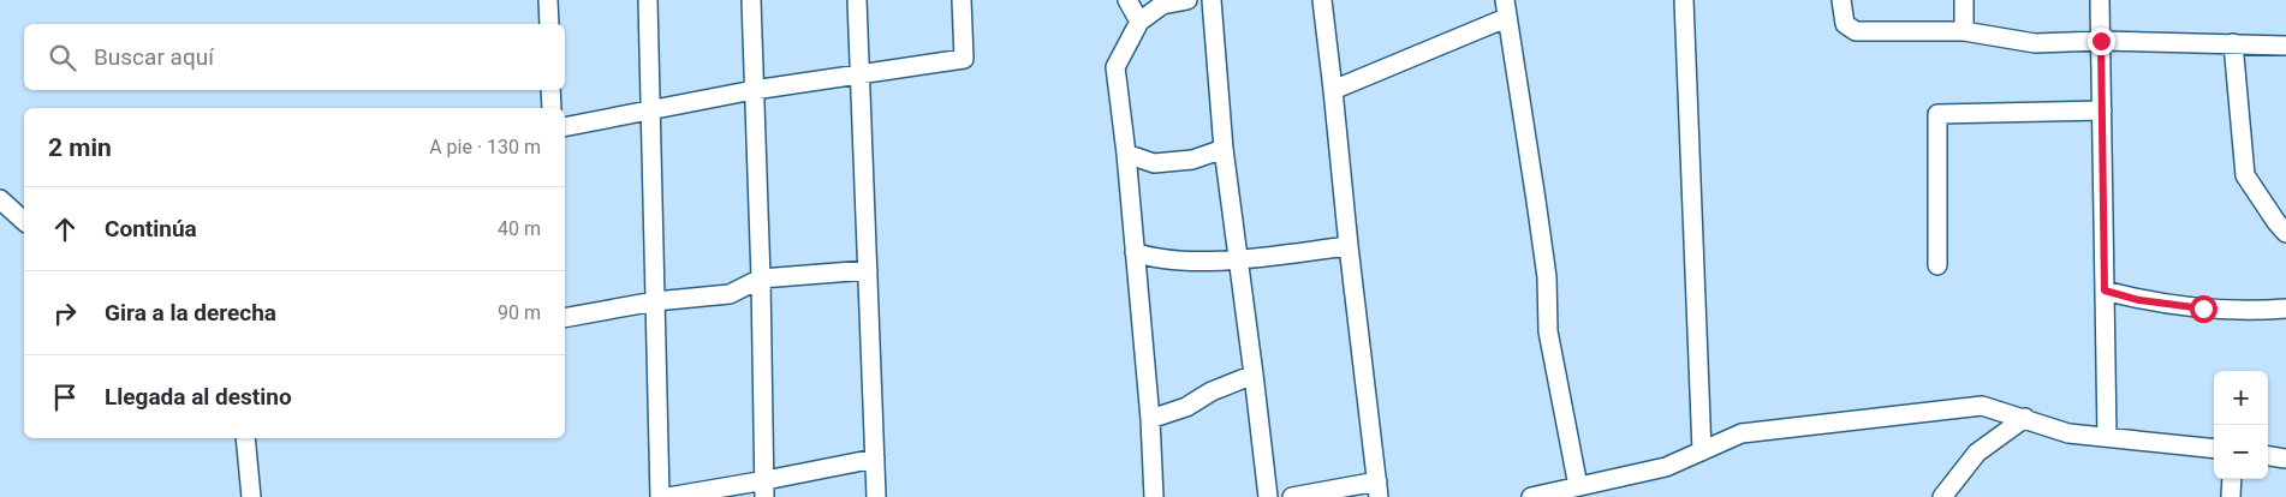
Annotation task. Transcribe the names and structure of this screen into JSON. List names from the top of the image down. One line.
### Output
{"page":{"search":"Buscar aquí","heading":["2 min","A pie · 130 m"],"list":[["Continúa","40 m"],["Gira a la derecha","90 m"],"Llegada al destino"],"map_buttons":["+","−"]}}
